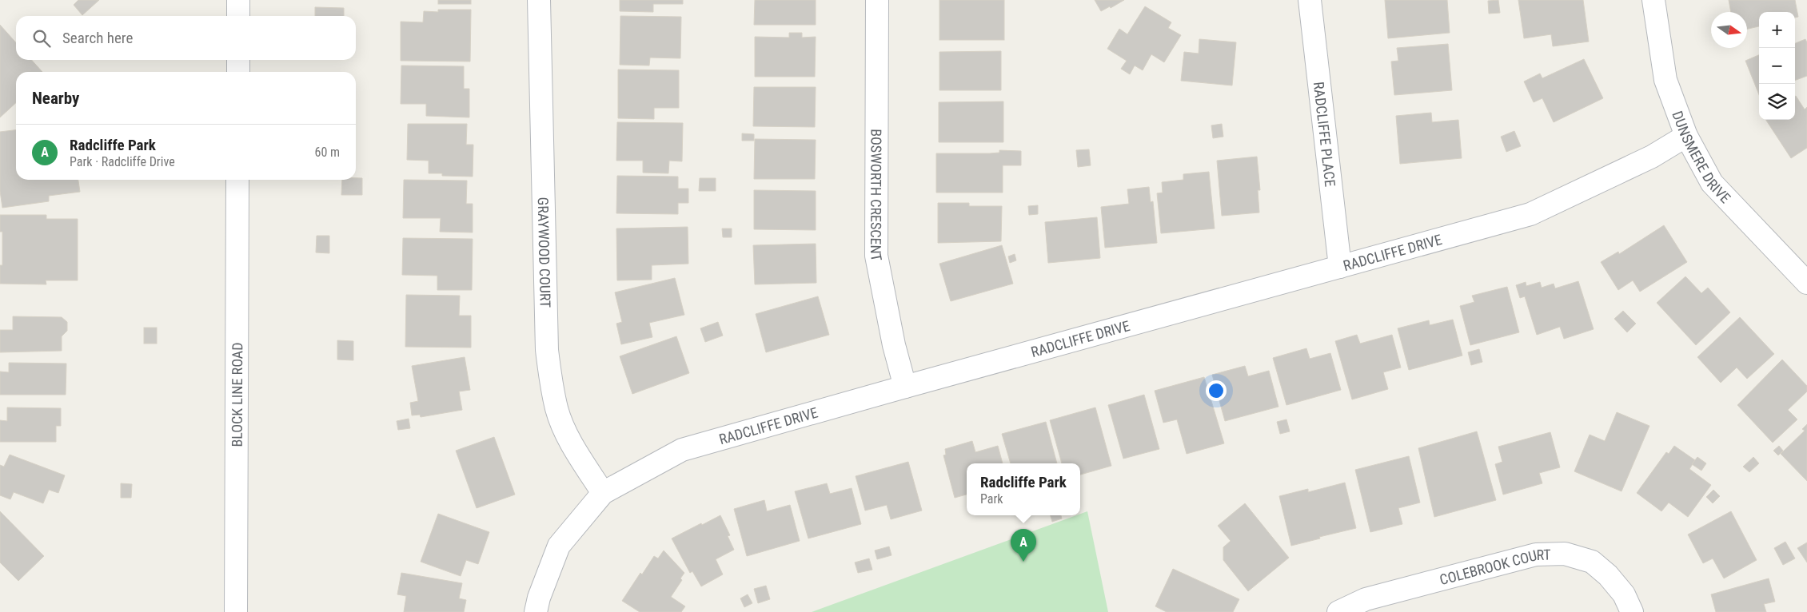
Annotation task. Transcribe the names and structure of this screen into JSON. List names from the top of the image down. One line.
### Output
{"streets":{"street":["RADCLIFFE PLACE","DUNSMERE DRIVE","BOSWORTH CRESCENT","GRAYWOOD COURT","RADCLIFFE DRIVE","BLOCK LINE ROAD","COLEBROOK COURT"]},"crossings":[["RADCLIFFE PLACE","RADCLIFFE DRIVE"],["DUNSMERE DRIVE","RADCLIFFE DRIVE"],["BOSWORTH CRESCENT","RADCLIFFE DRIVE"],["GRAYWOOD COURT","RADCLIFFE DRIVE"]],"north":"right","page":{"map_buttons":["+","−"],"search":"Search here","heading":"Nearby","list":[{"mark":"A","name":"Radcliffe Park","note":"Park · Radcliffe Drive","value":"60 m"}],"popup":["Radcliffe Park","Park"],"pins":"A"}}
